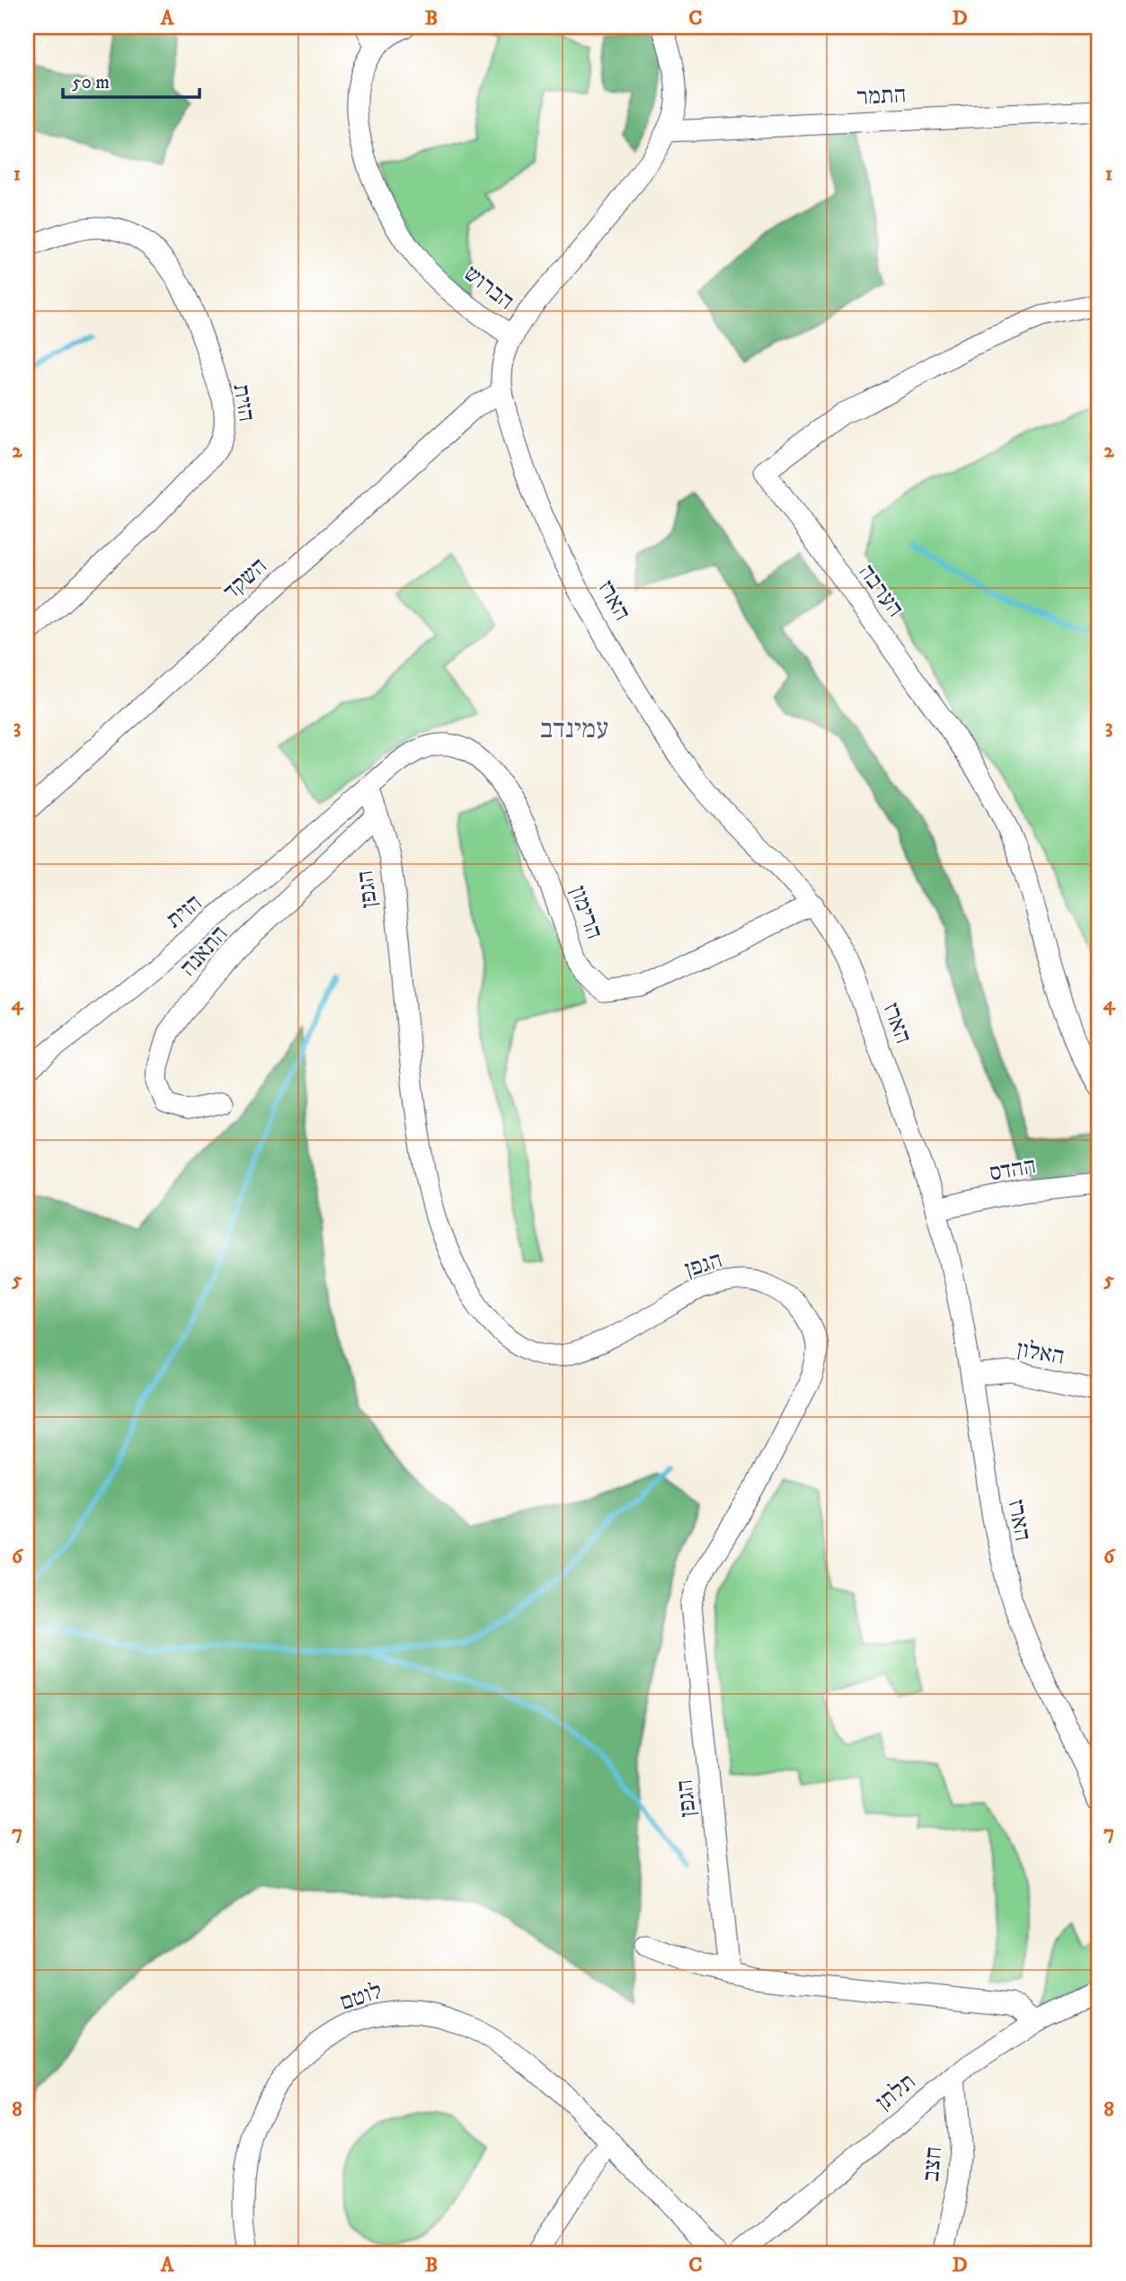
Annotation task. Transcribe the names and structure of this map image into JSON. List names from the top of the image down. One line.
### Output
{"streets":{"street":["התמר","הברוש","הזית","השקד","הערבה","הארז","הגפן","הרימון","התאנה","ההדס","האלון","לוטם","תלתן","חצב"]},"crossings":[["התמר","הברוש"],["הברוש","הארז"],["הזית","הגפן"],["הזית","הרימון"],["השקד","הארז"],["הארז","הרימון"],["הארז","ההדס"],["הארז","האלון"],["הגפן","הרימון"],["הגפן","התאנה"],["תלתן","חצב"]],"districts":["עמינדב"],"scale_bar":"50 m","grid":{"columns":["A","B","C","D"],"rows":["1","2","3","4","5","6","7","8"]}}
